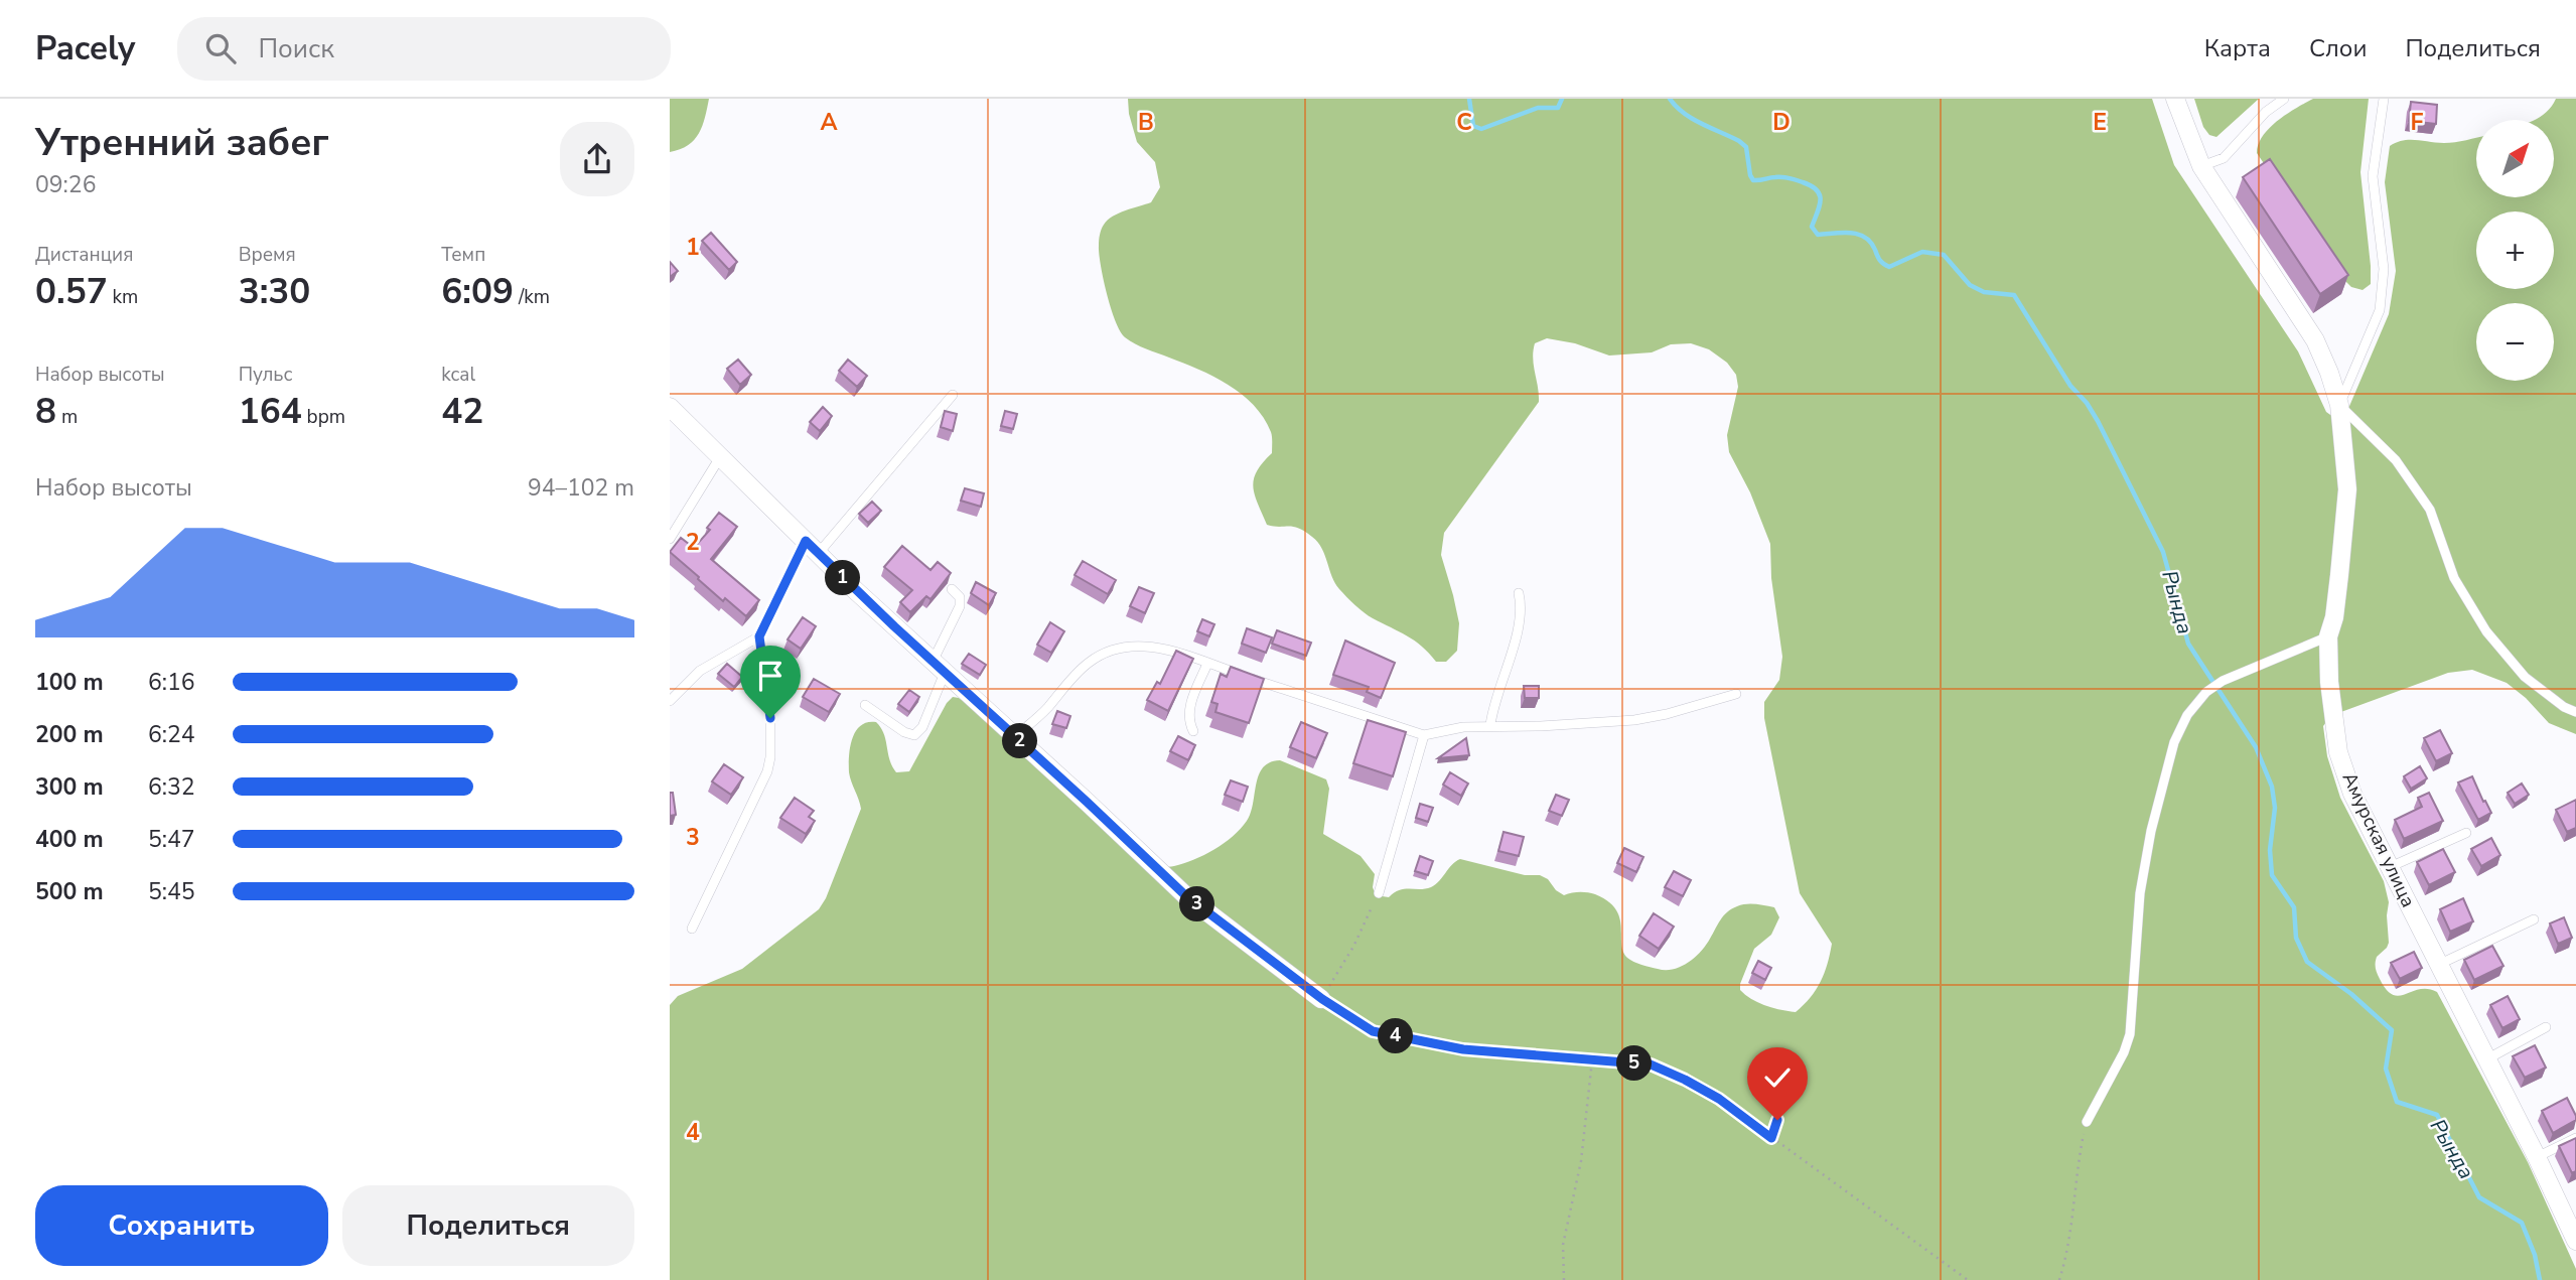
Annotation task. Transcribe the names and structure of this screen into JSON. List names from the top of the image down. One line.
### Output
{"streets":{"street":["Амурская улица"]},"water":["Рында"],"north":"top right","page":{"header":"Pacely","search":"Поиск","nav":["Карта","Слои","Поделиться"],"heading":["Утренний забег","09:26"],"map_buttons":["+","−"],"stats":[["Дистанция","0.57 km"],["Время","3:30"],["Темп","6:09 /km"],["Набор высоты","8 m"],["Пульс","164 bpm"],["kcal","42"]],"chart":["Набор высоты","94–102 m"],"pins":["1","2","3","4","5"],"list":[{"name":"100 m","note":"6:16"},{"name":"200 m","note":"6:24"},{"name":"300 m","note":"6:32"},{"name":"400 m","note":"5:47"},{"name":"500 m","note":"5:45"}],"buttons":["Сохранить","Поделиться"]},"grid":{"columns":["A","B","C","D","E","F"],"rows":["1","2","3","4"]}}
